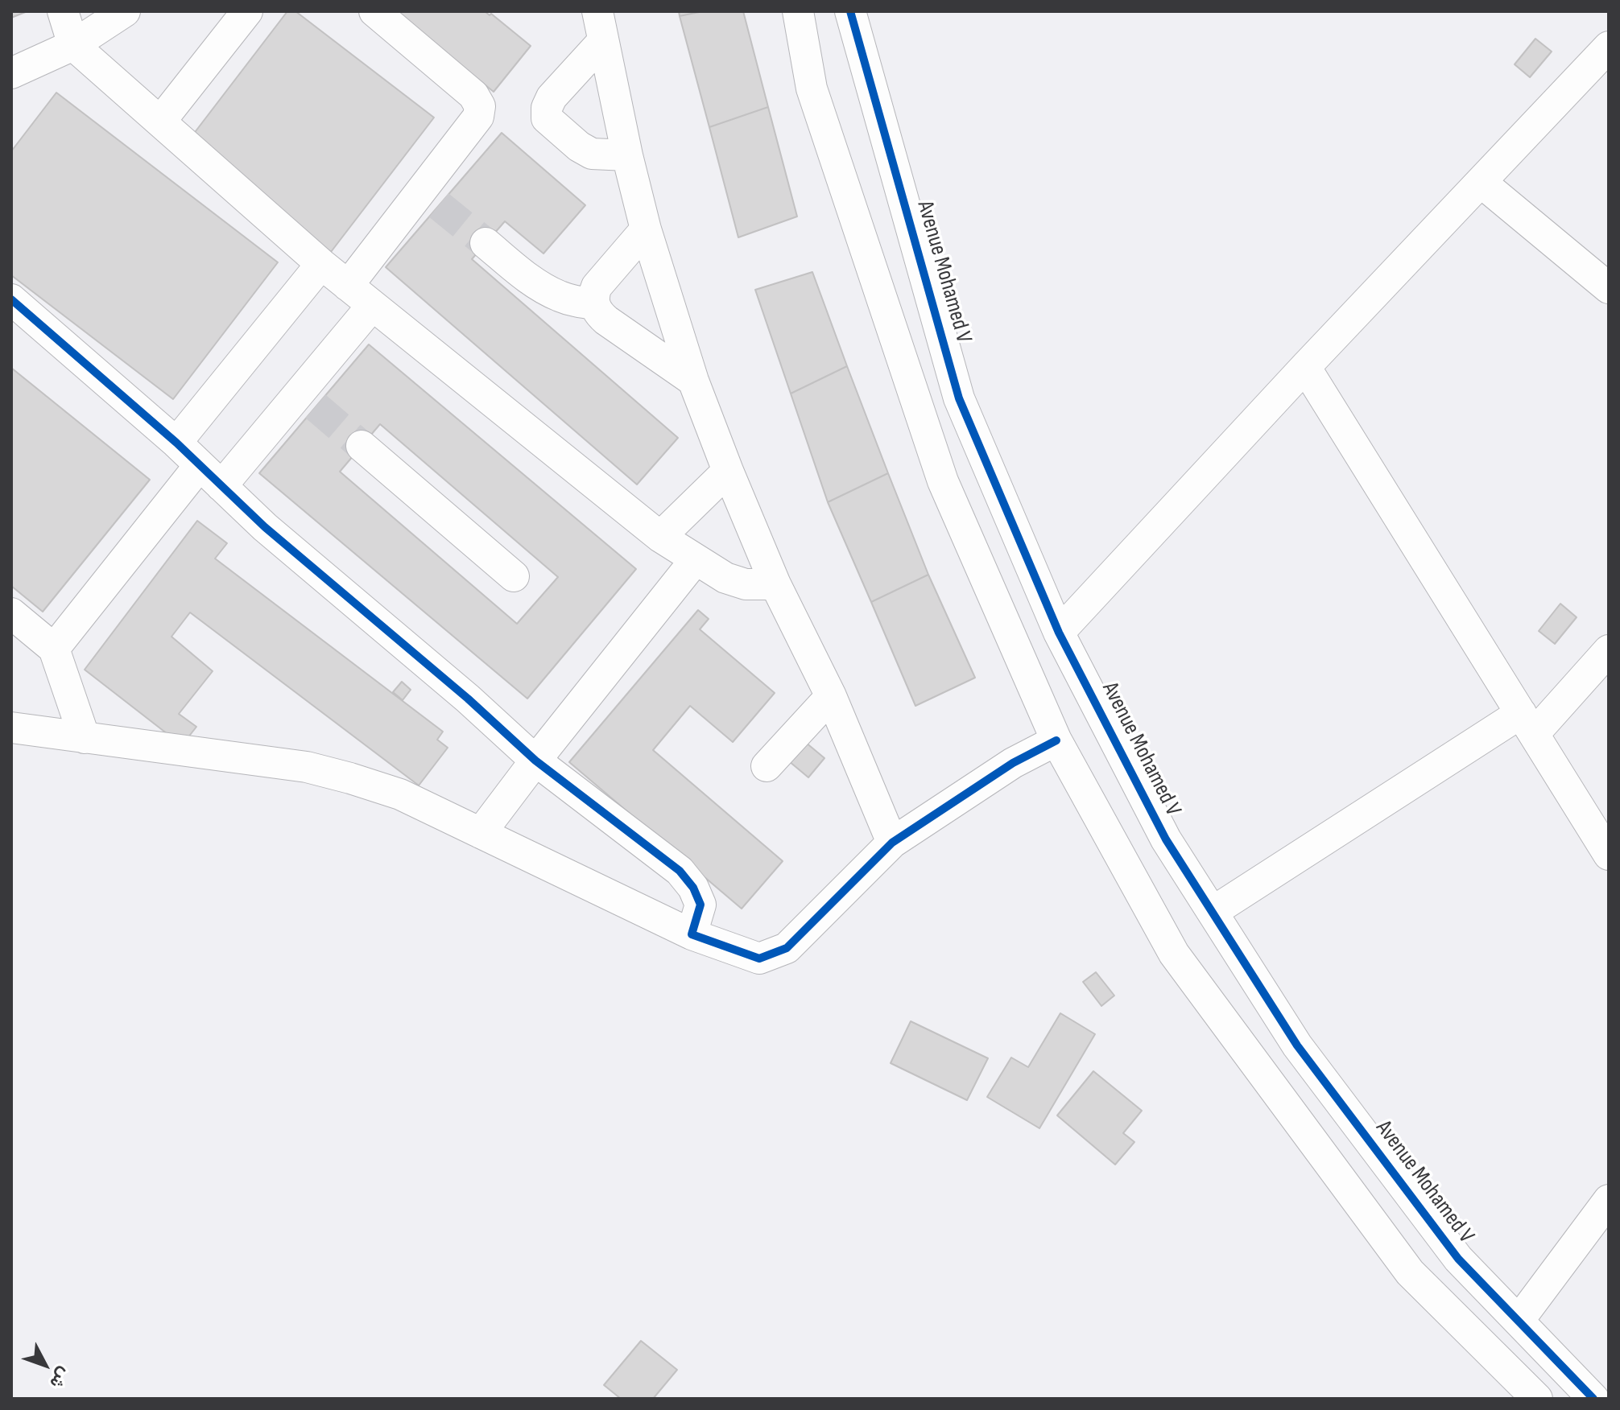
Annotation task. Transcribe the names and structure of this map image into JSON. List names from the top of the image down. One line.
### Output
{"streets":{"street":["Avenue Mohamed V"]},"north":"bottom right"}
